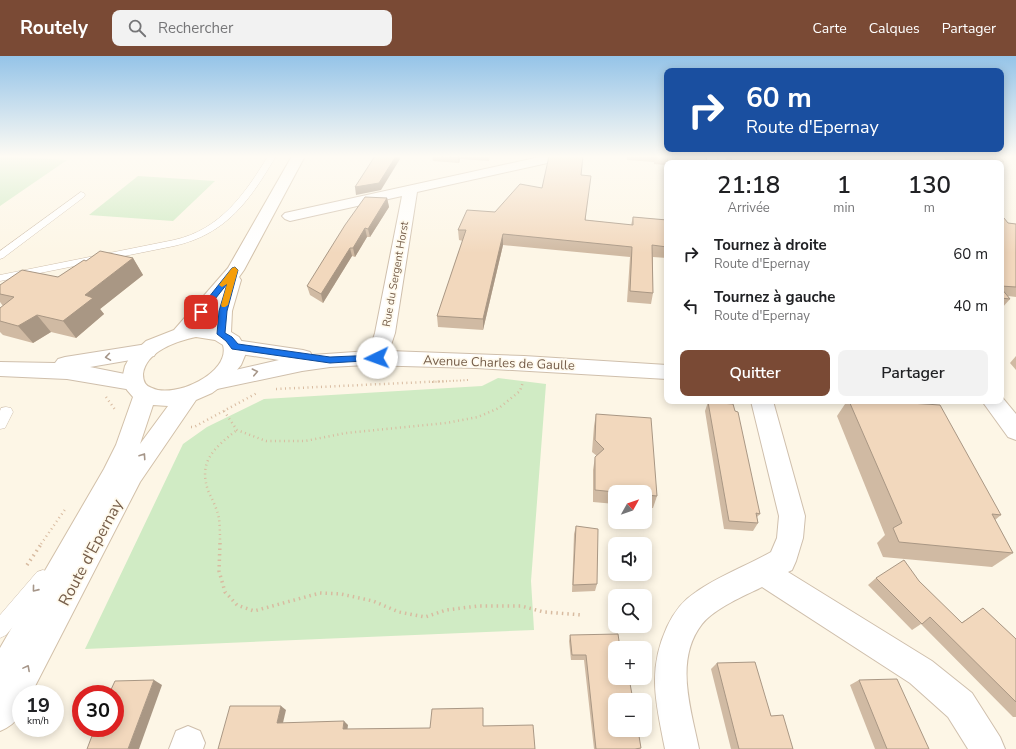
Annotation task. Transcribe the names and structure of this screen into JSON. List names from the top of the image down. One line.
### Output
{"streets":{"street":["Rue du Sergent Horst","Avenue Charles de Gaulle","Route d'Epernay"]},"crossings":[["Rue du Sergent Horst","Avenue Charles de Gaulle"],["Avenue Charles de Gaulle","Route d'Epernay"]],"north":"top right","page":{"header":"Routely","search":"Rechercher","nav":["Carte","Calques","Partager"],"turn":["60 m","Route d'Epernay"],"eta":["21:18","Arrivée","1","min","130","m"],"list":[{"name":"Tournez à droite","note":"Route d'Epernay","value":"60 m"},{"name":"Tournez à gauche","note":"Route d'Epernay","value":"40 m"}],"buttons":["Quitter","Partager"],"map_buttons":["+","−"],"speed":"19 km/h","limit":"30"}}
